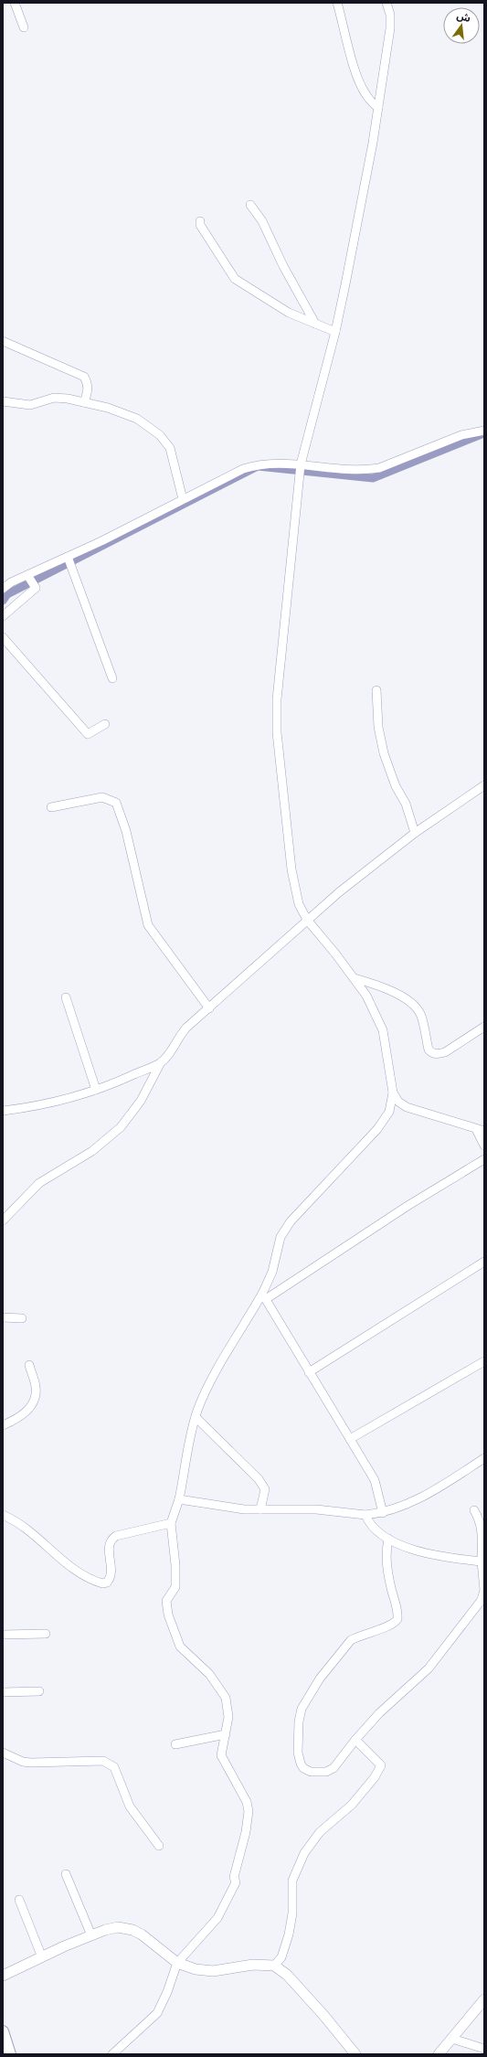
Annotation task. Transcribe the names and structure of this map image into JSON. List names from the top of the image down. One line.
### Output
{"north":"top"}
